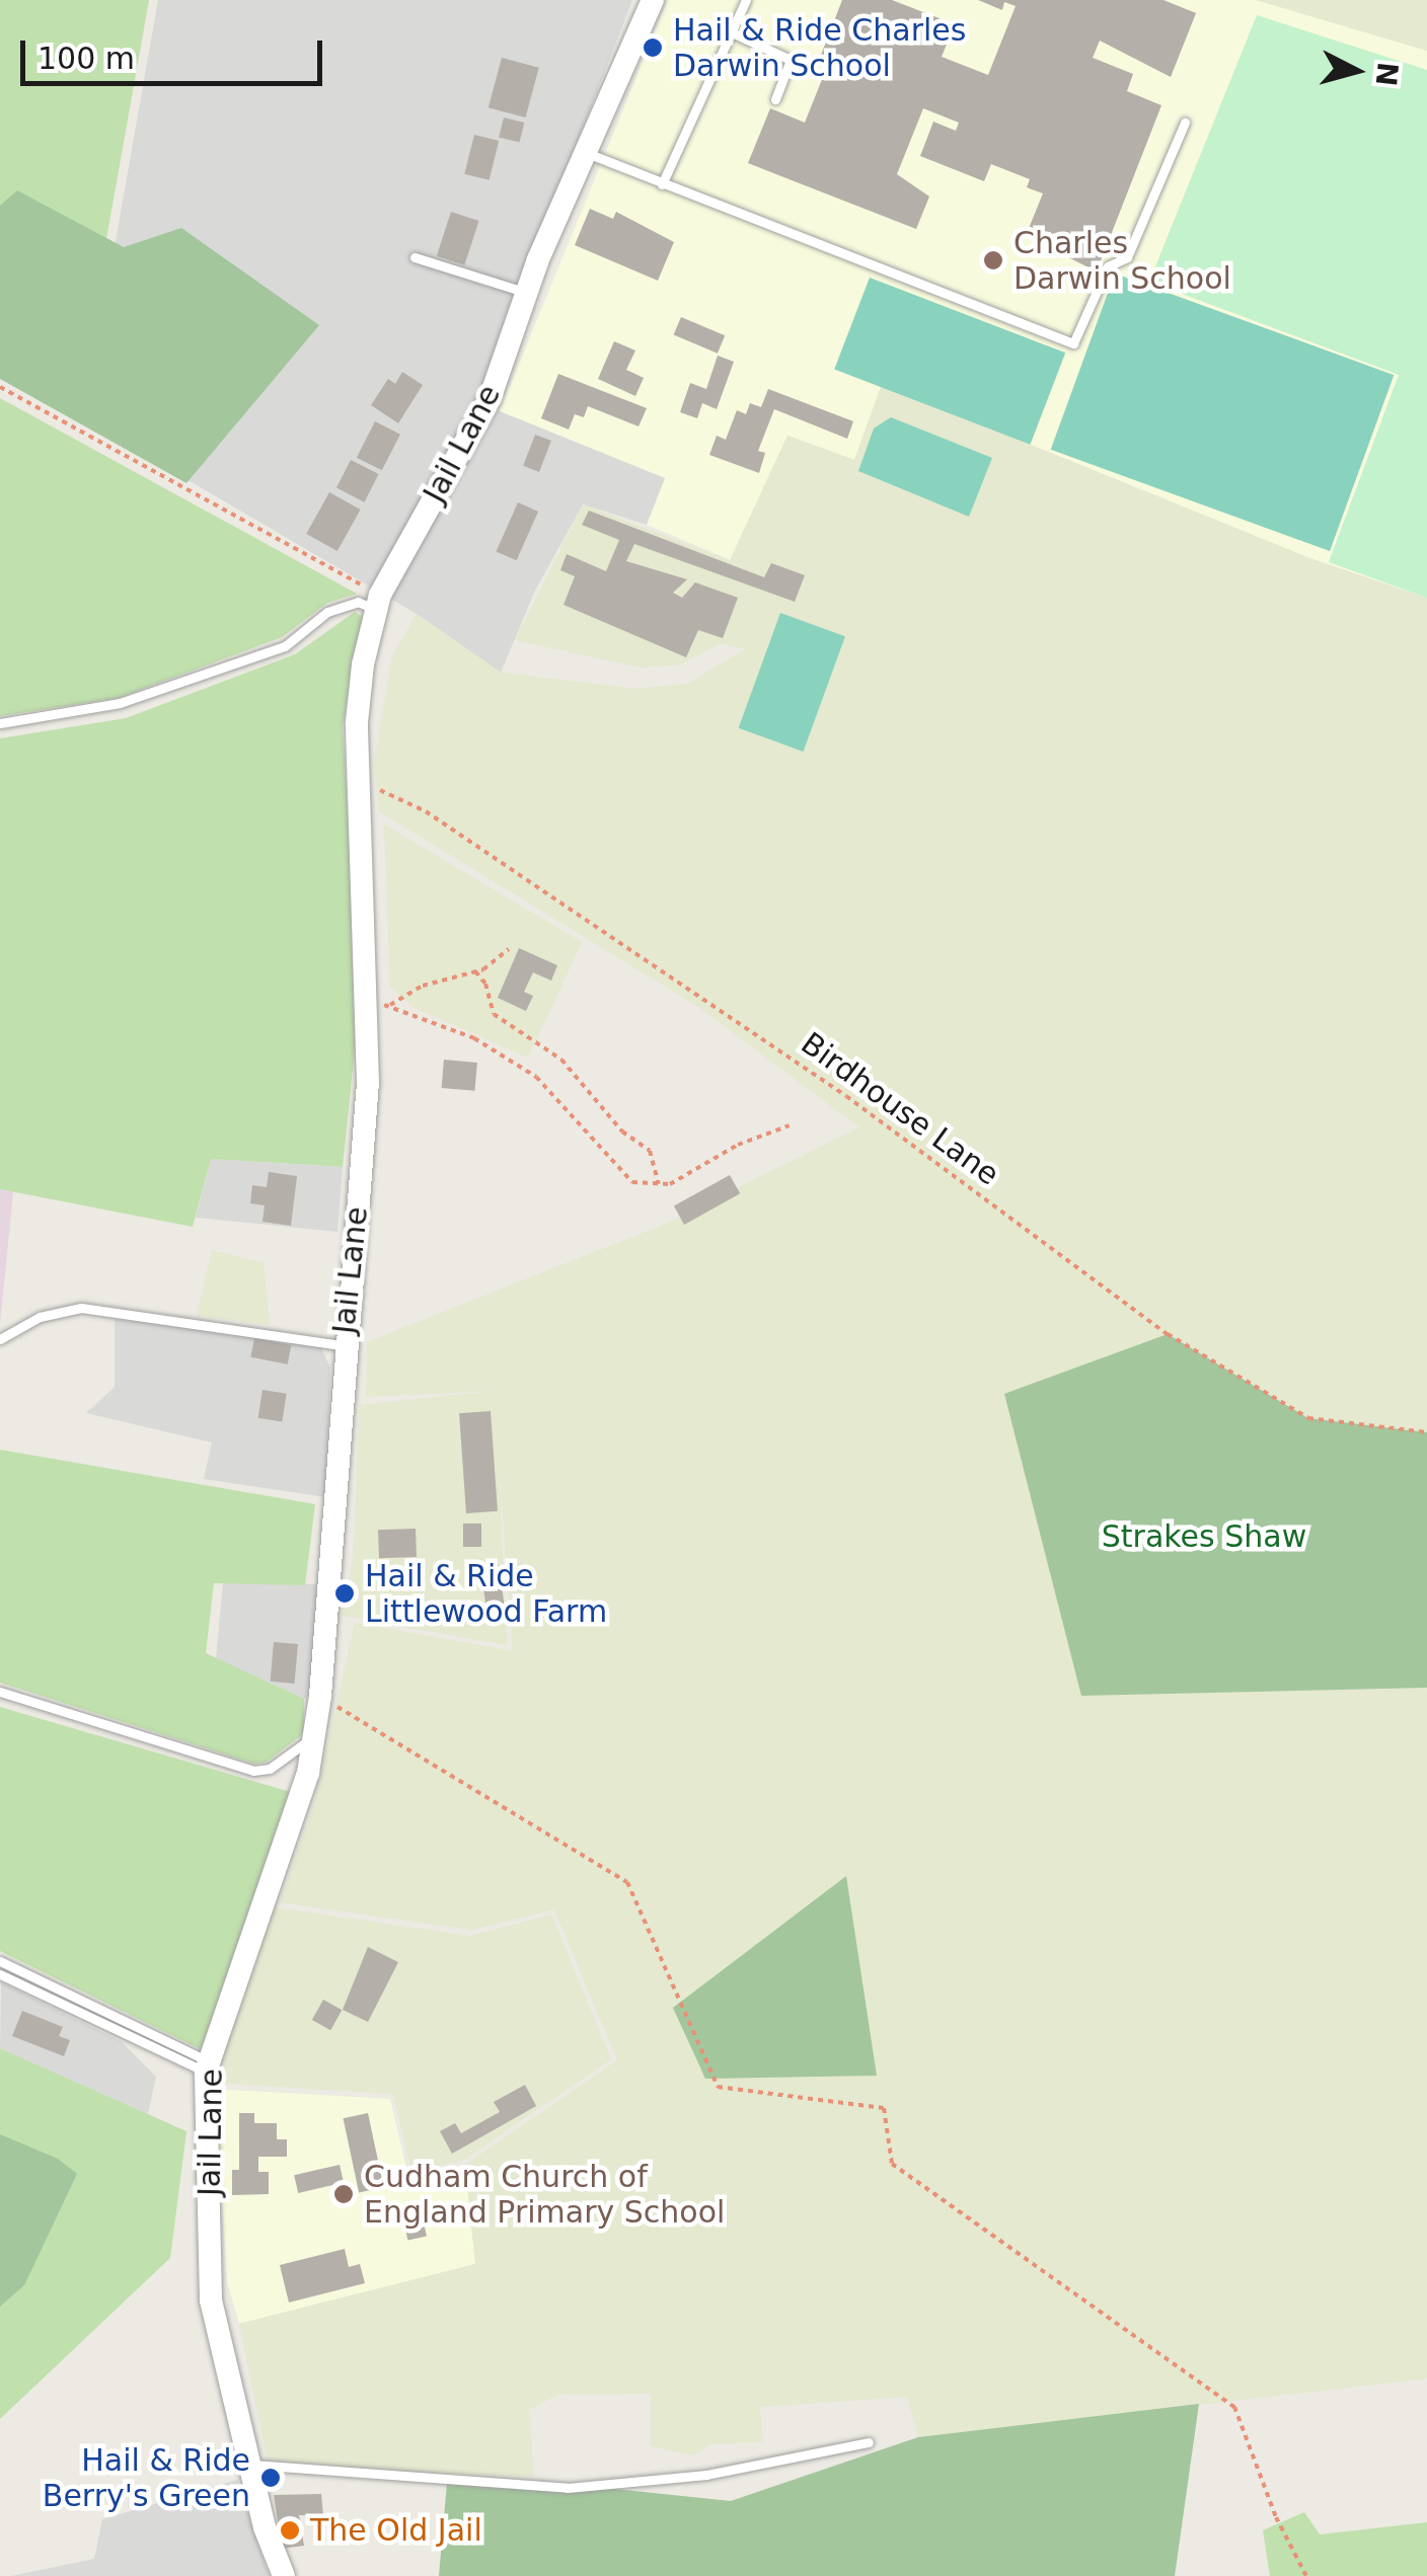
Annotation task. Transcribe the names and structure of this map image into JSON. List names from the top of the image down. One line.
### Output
{"streets":{"street":["Jail Lane"],"path":["Birdhouse Lane"]},"crossings":[["Jail Lane","Birdhouse Lane"]],"parks":["Strakes Shaw"],"places":["Hail & Ride Charles Darwin School","Charles Darwin School","Hail & Ride Littlewood Farm","Cudham Church of England Primary School","Hail & Ride Berry's Green","The Old Jail"],"scale_bar":"100 m","north":"right"}
